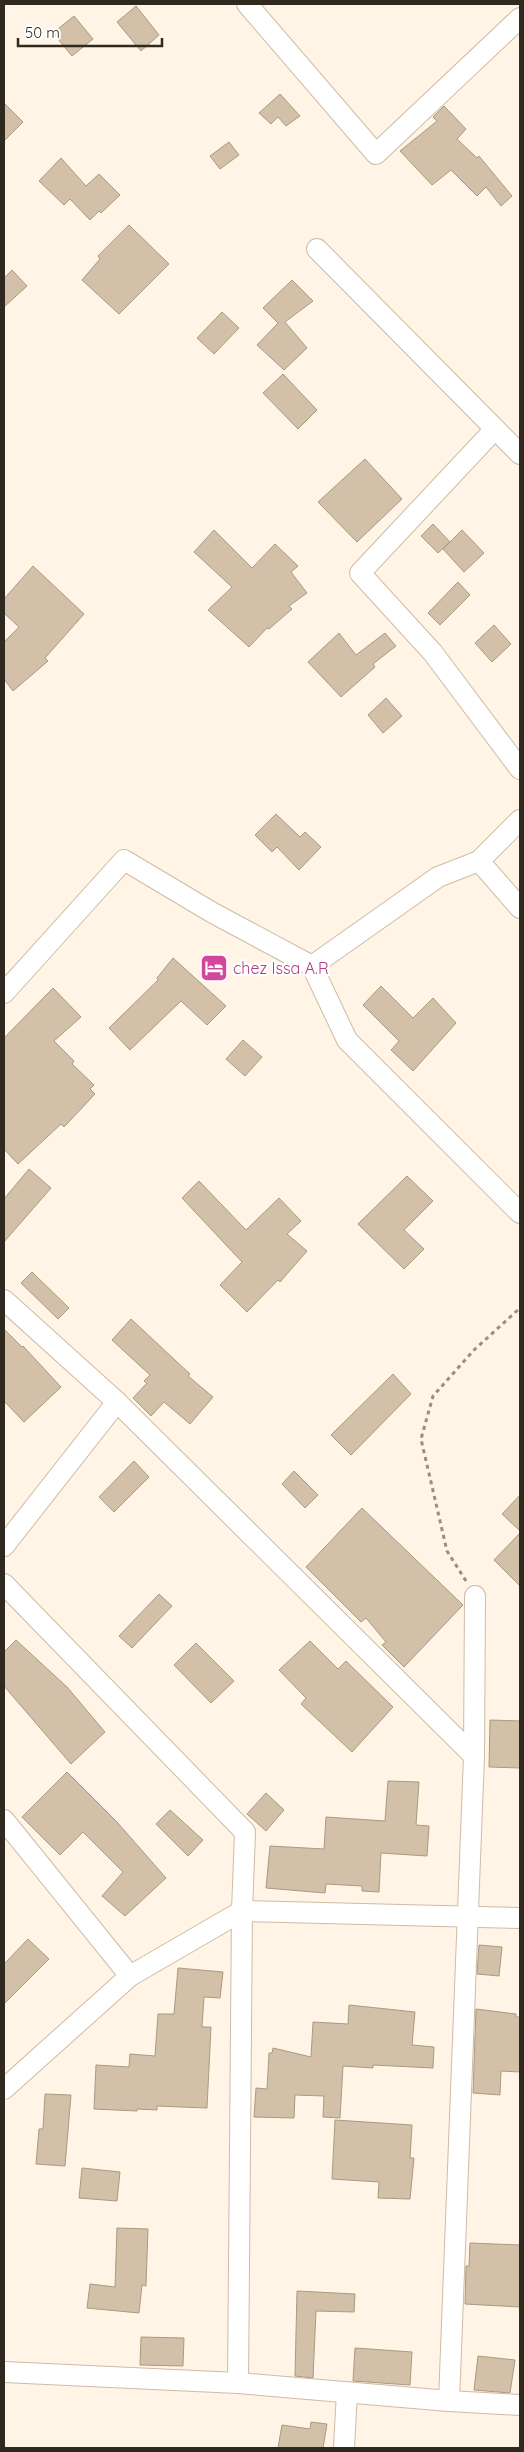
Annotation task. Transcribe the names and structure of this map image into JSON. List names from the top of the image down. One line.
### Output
{"places":{"hotel":["chez Issa A.R"]},"scale_bar":"50 m"}
